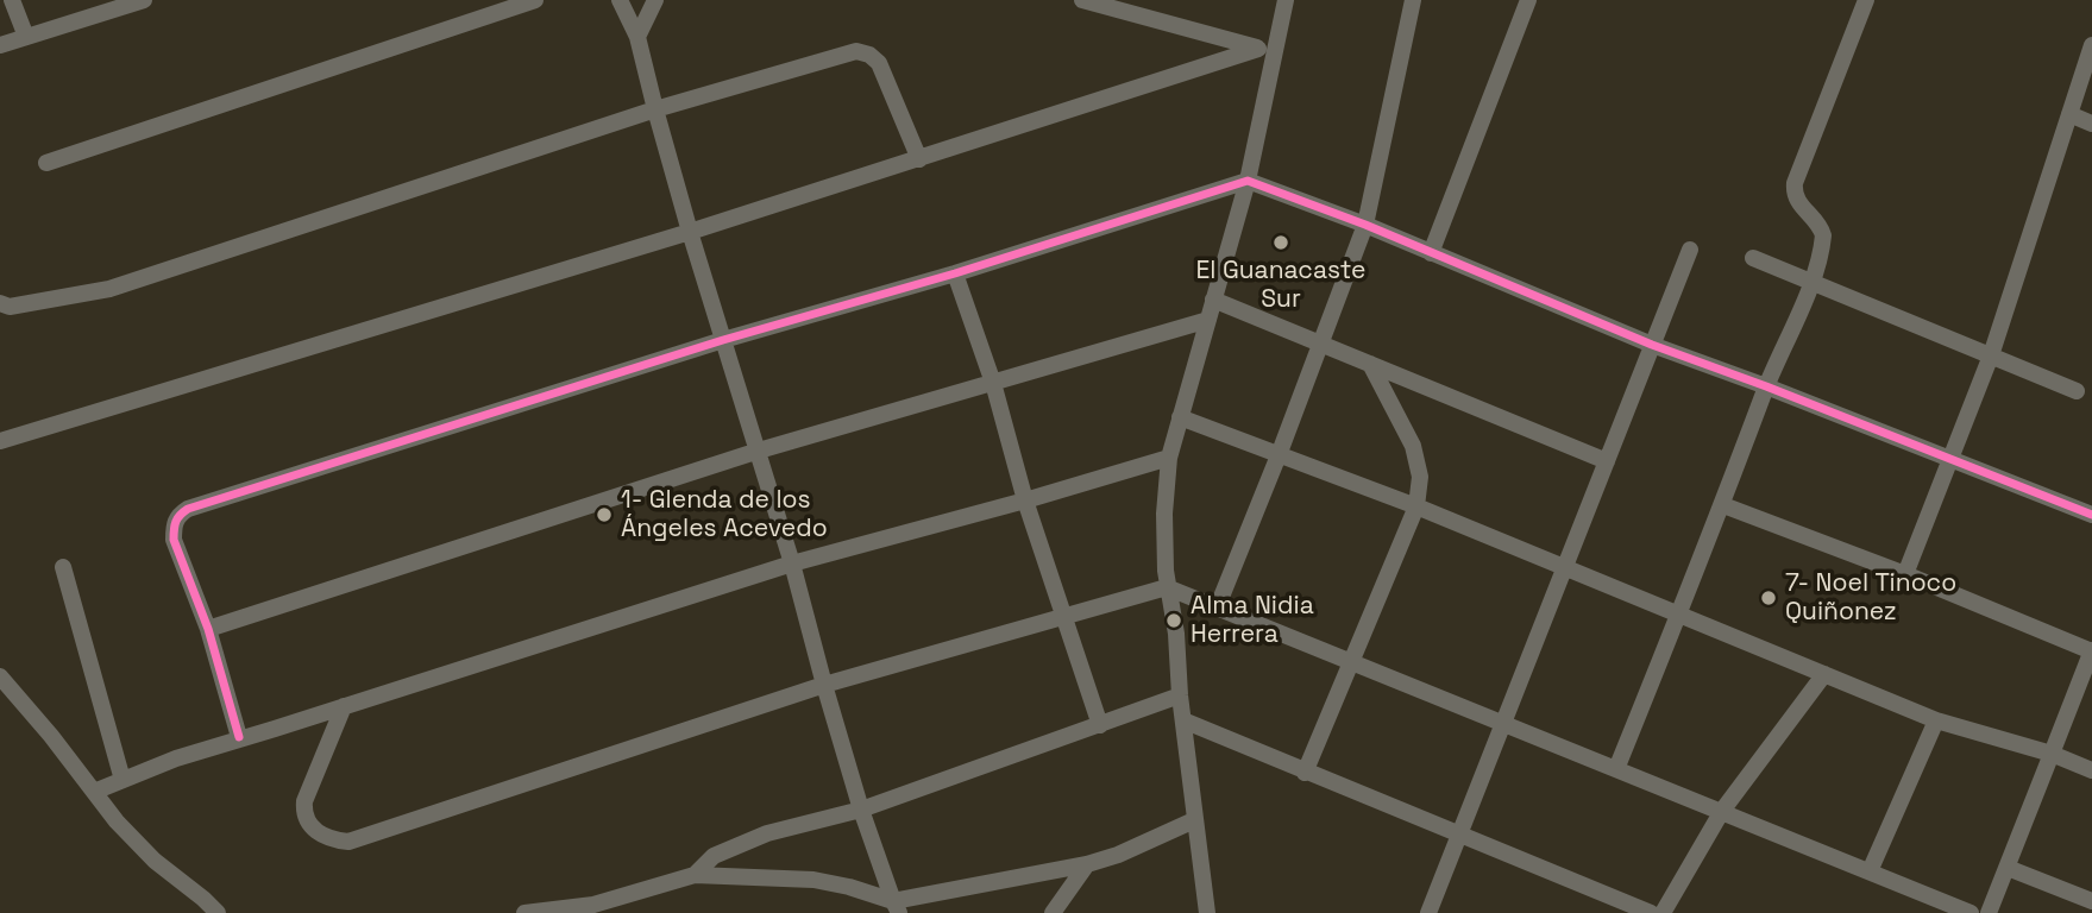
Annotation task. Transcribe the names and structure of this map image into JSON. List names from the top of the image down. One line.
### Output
{"places":["El Guanacaste Sur","1- Glenda de los Ángeles Acevedo","7- Noel Tinoco Quiñonez","Alma Nidia Herrera"]}
